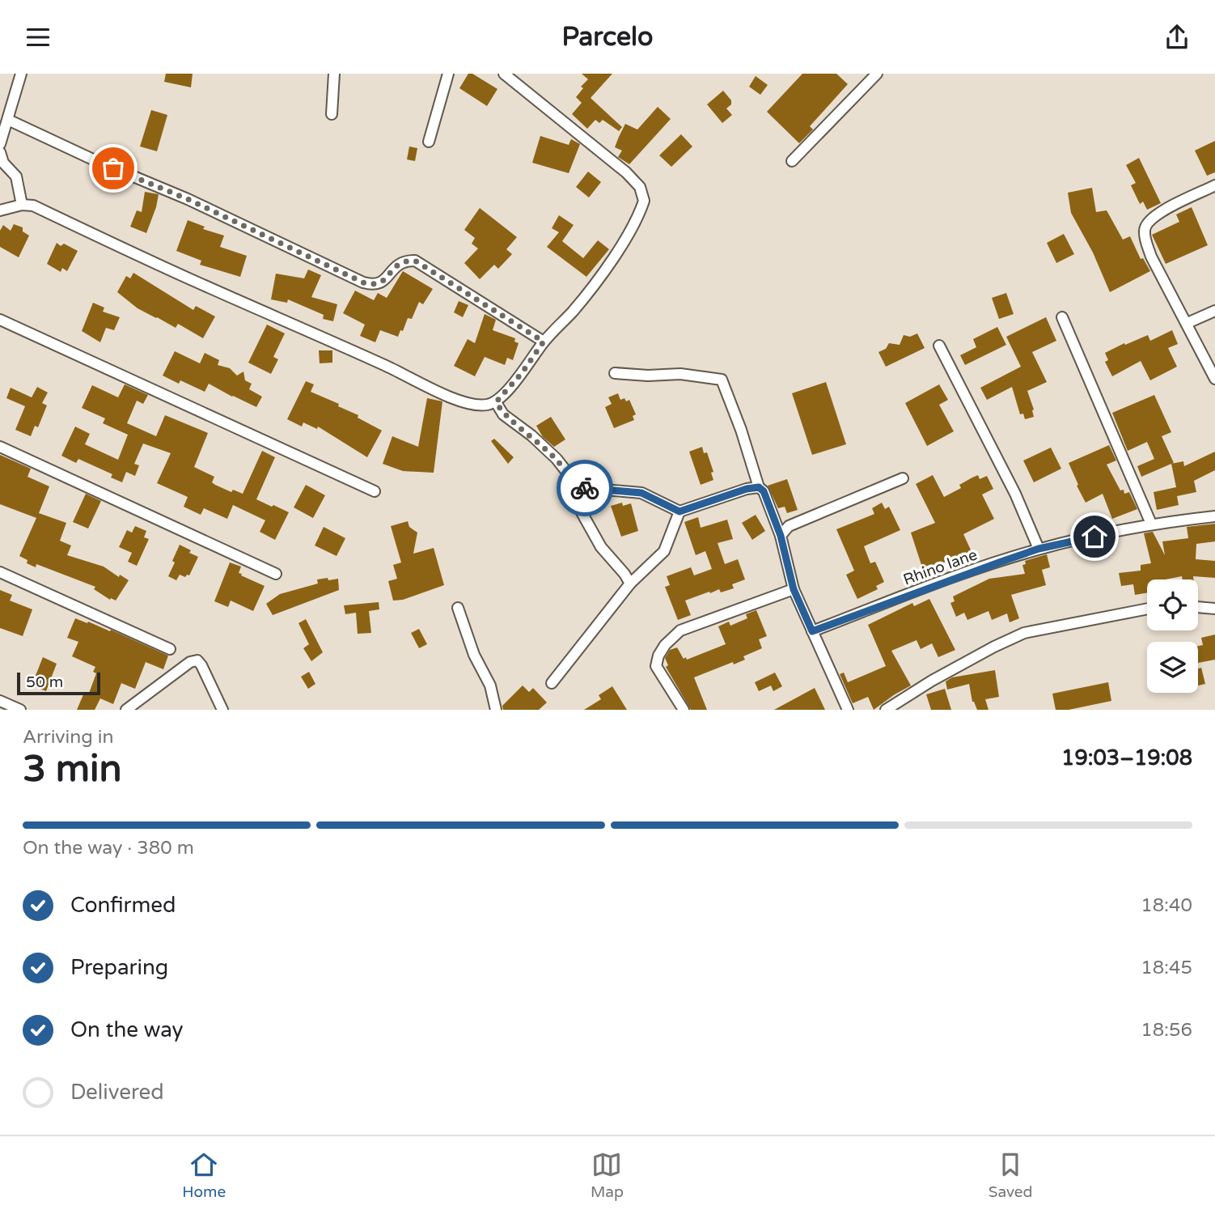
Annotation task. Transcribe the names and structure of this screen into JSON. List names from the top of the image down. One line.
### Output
{"streets":{"street":["Rhino lane"]},"scale_bar":"50 m","page":{"header":"Parcelo","scale":"50 m","heading":["3 min","Arriving in","19:03–19:08"],"bar":"On the way · 380 m","list":[["Confirmed","18:40"],["Preparing","18:45"],["On the way","18:56"],"Delivered"],"tabs":["Home","Map","Saved"]}}
